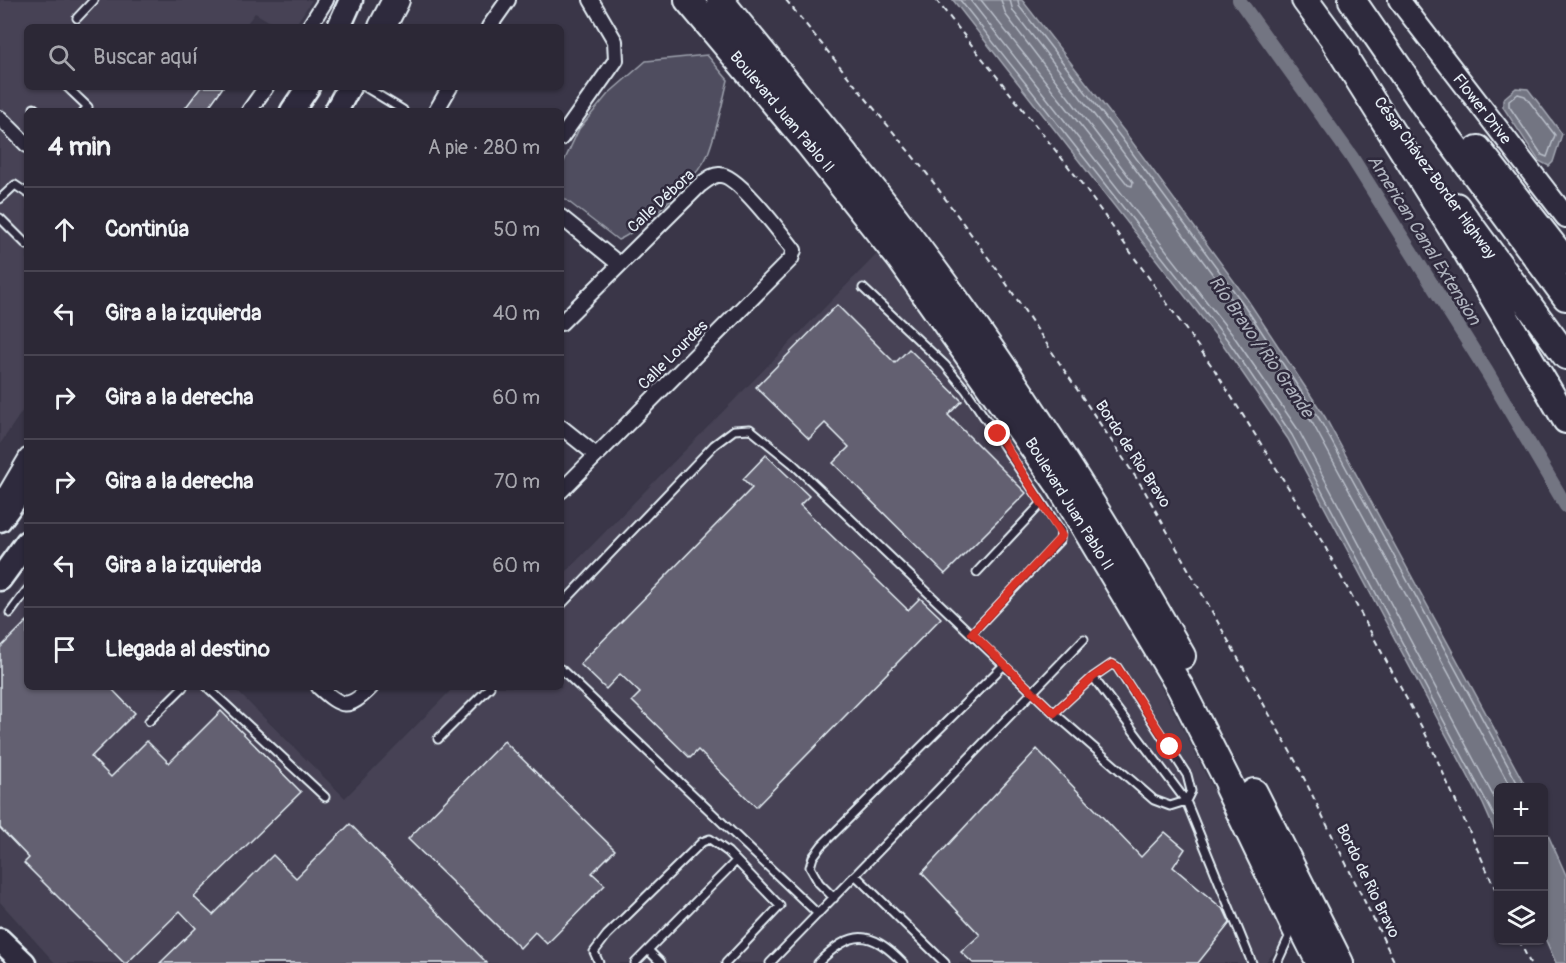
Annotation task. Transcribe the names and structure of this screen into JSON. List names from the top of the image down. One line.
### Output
{"streets":{"highway":["Boulevard Juan Pablo II","César Chávez Border Highway"],"street":["Flower Drive","Calle Débora","Calle Lourdes"],"path":["Bordo de Rio Bravo"]},"crossings":[["Calle Débora","Calle Lourdes"]],"water":["American Canal Extension","Río Bravo / Rio Grande"],"page":{"search":"Buscar aquí","heading":["4 min","A pie · 280 m"],"list":[["Continúa","50 m"],["Gira a la izquierda","40 m"],["Gira a la derecha","60 m"],["Gira a la derecha","70 m"],["Gira a la izquierda","60 m"],"Llegada al destino"],"map_buttons":["+","−"]}}
